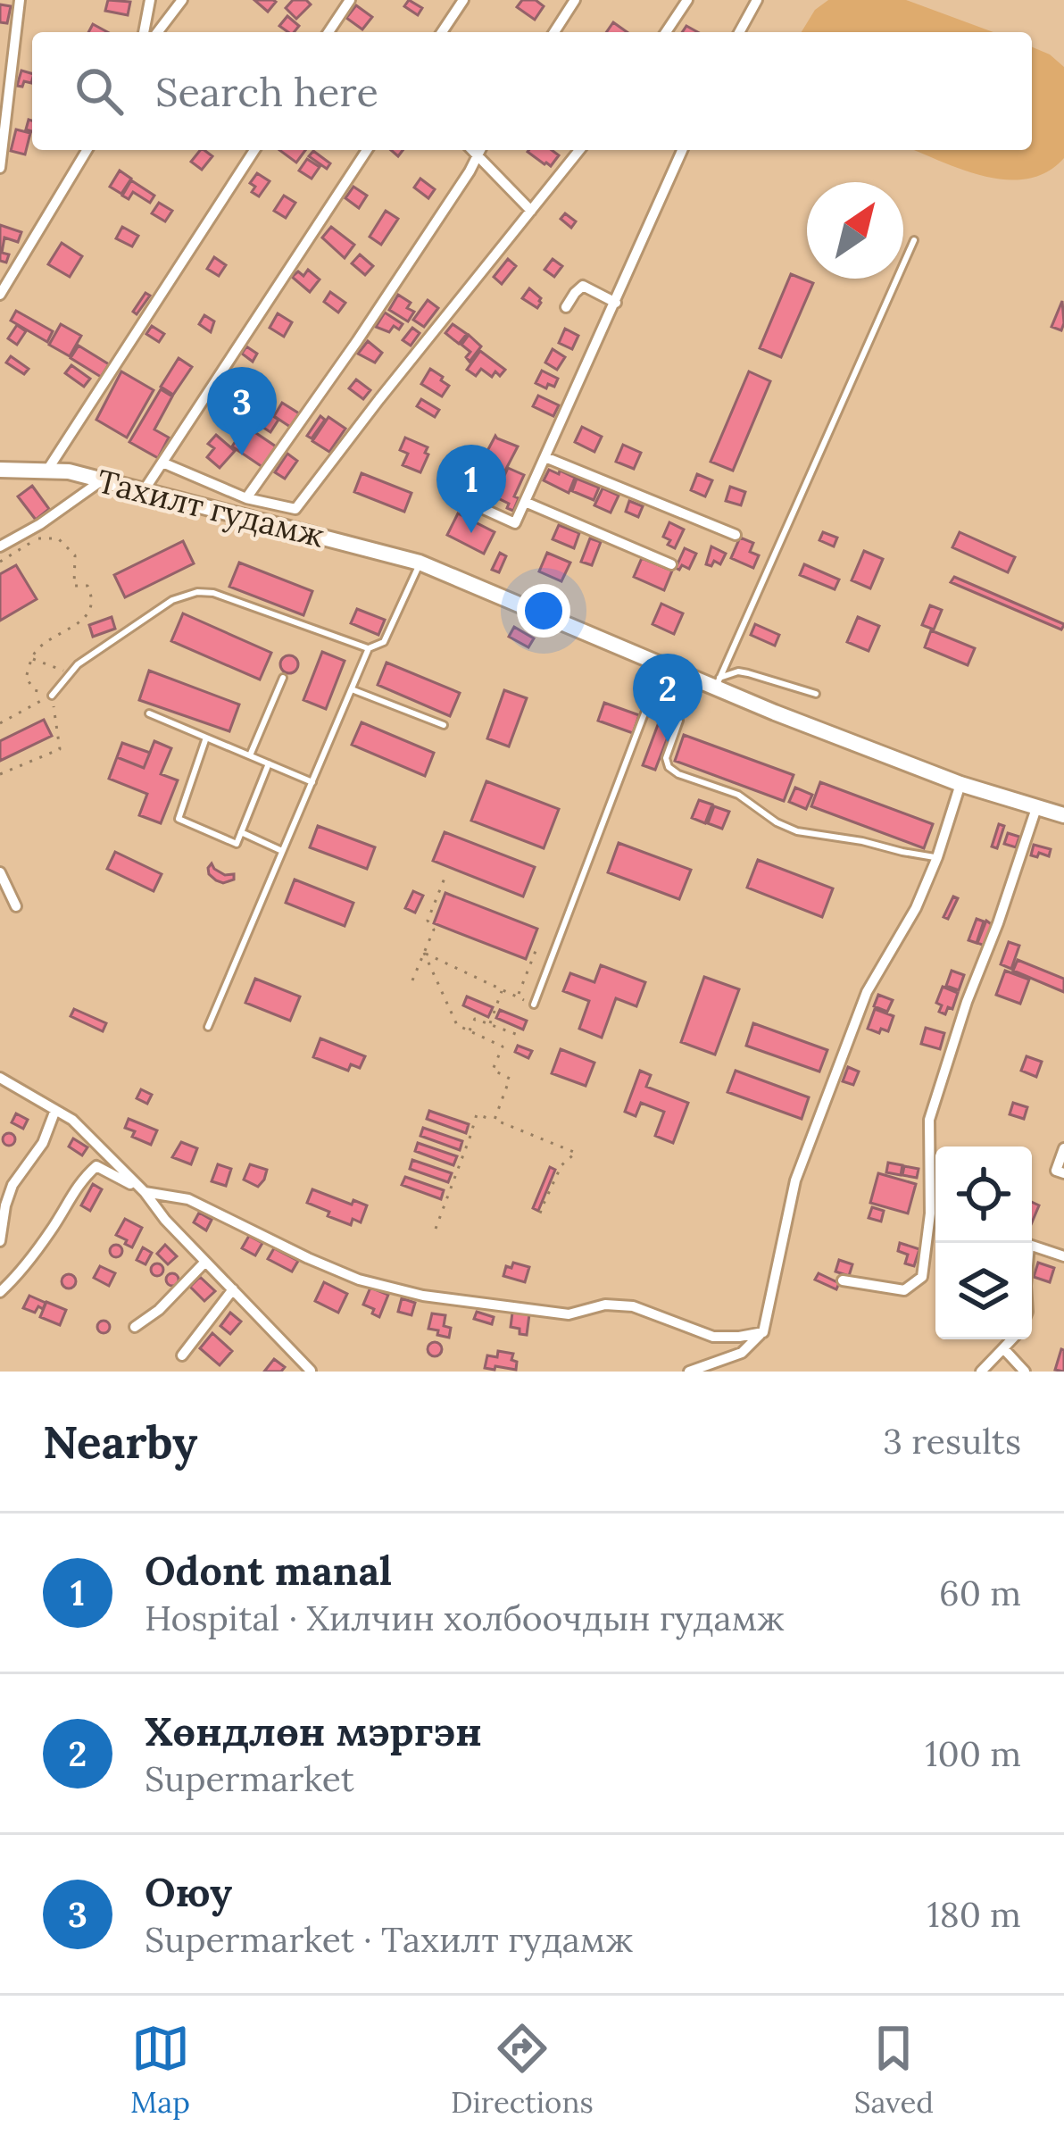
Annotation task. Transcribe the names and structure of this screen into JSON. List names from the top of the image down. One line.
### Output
{"streets":{"main road":["Тахилт гудамж"]},"north":"top right","page":{"search":"Search here","pins":["3","1","2"],"heading":["Nearby","3 results"],"list":[{"mark":"1","name":"Odont manal","note":"Hospital · Хилчин холбоочдын гудамж","value":"60 m"},{"mark":"2","name":"Хөндлөн мэргэн","note":"Supermarket","value":"100 m"},{"mark":"3","name":"Оюу","note":"Supermarket · Тахилт гудамж","value":"180 m"}],"nav":["Map","Directions","Saved"]}}
